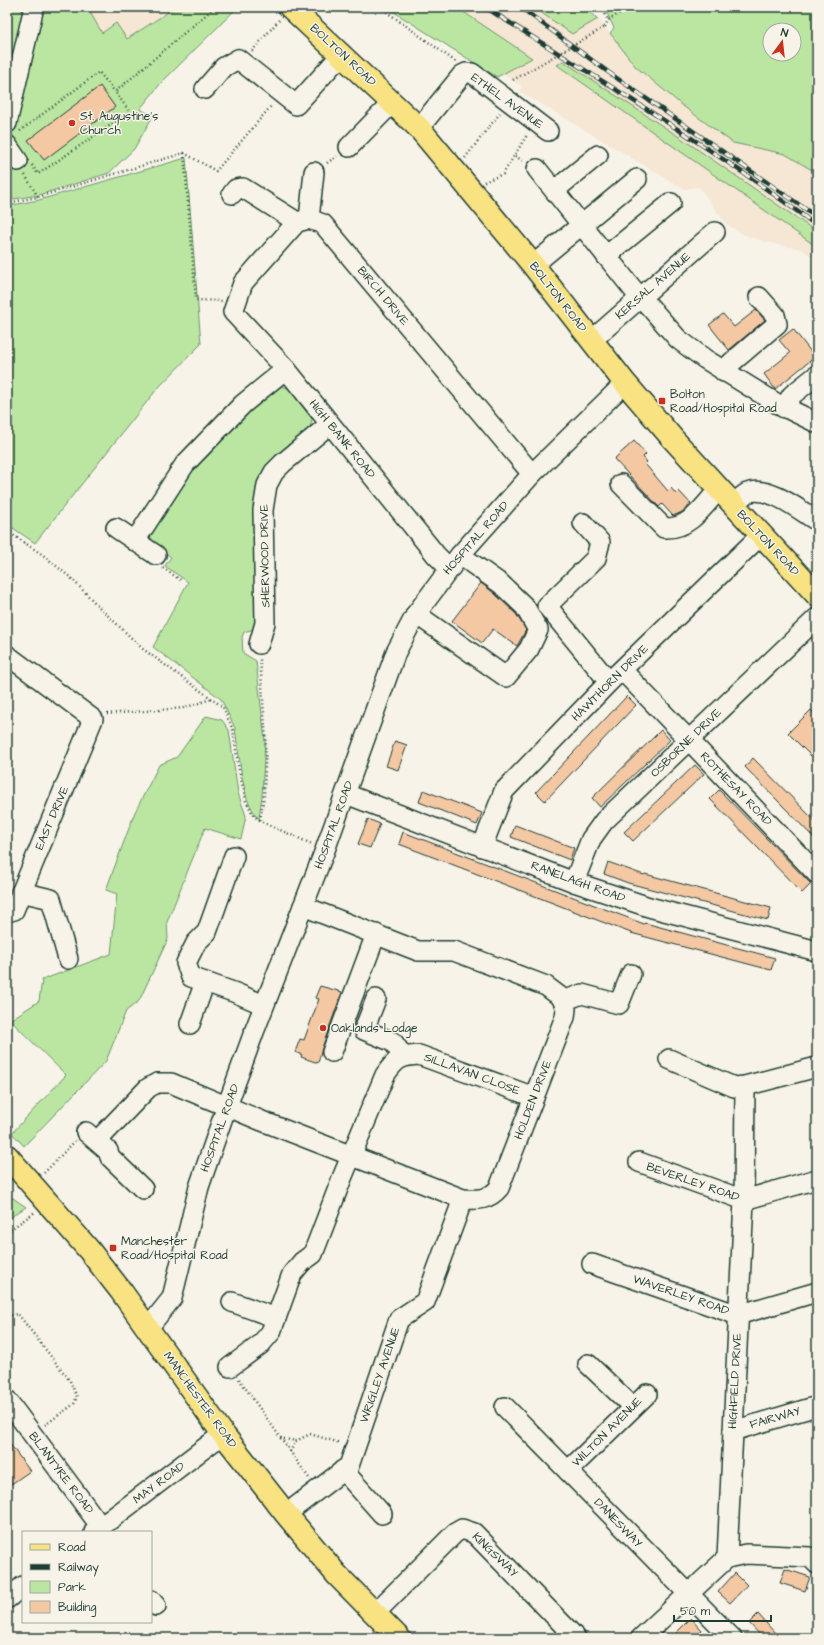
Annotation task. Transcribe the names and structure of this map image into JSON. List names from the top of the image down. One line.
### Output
{"streets":{"main road":["BOLTON ROAD","MANCHESTER ROAD"],"street":["ETHEL AVENUE","KERSAL AVENUE","BIRCH DRIVE","HIGH BANK ROAD","HOSPITAL ROAD","SHERWOOD DRIVE","HAWTHORN DRIVE","OSBORNE DRIVE","ROTHESAY ROAD","EAST DRIVE","RANELAGH ROAD","SILLAVAN CLOSE","HOLDEN DRIVE","BEVERLEY ROAD","WAVERLEY ROAD","WRIGLEY AVENUE","HIGHFIELD DRIVE","FAIRWAY","WILTON AVENUE","BLANTYRE ROAD","MAY ROAD","DANESWAY","KINGSWAY"]},"crossings":[["BOLTON ROAD","ETHEL AVENUE"],["BOLTON ROAD","KERSAL AVENUE"],["BOLTON ROAD","HOSPITAL ROAD"],["BOLTON ROAD","HAWTHORN DRIVE"],["BIRCH DRIVE","HOSPITAL ROAD"],["HIGH BANK ROAD","HOSPITAL ROAD"],["HIGH BANK ROAD","SHERWOOD DRIVE"],["HOSPITAL ROAD","RANELAGH ROAD"],["HOSPITAL ROAD","HOLDEN DRIVE"],["HOSPITAL ROAD","MANCHESTER ROAD"],["HAWTHORN DRIVE","ROTHESAY ROAD"],["HAWTHORN DRIVE","RANELAGH ROAD"],["OSBORNE DRIVE","ROTHESAY ROAD"],["OSBORNE DRIVE","RANELAGH ROAD"],["SILLAVAN CLOSE","HOLDEN DRIVE"],["HOLDEN DRIVE","WRIGLEY AVENUE"],["BEVERLEY ROAD","HIGHFIELD DRIVE"],["WAVERLEY ROAD","HIGHFIELD DRIVE"],["WRIGLEY AVENUE","MANCHESTER ROAD"],["HIGHFIELD DRIVE","FAIRWAY"],["MANCHESTER ROAD","MAY ROAD"],["MANCHESTER ROAD","KINGSWAY"],["WILTON AVENUE","DANESWAY"],["BLANTYRE ROAD","MAY ROAD"]],"places":{"other":["St. Augustine's Church","Oaklands Lodge"],"transit":["Bolton Road/Hospital Road","Manchester Road/Hospital Road"]},"legend":["Road","Railway","Park","Building"],"scale_bar":"50 m","north":"top"}
